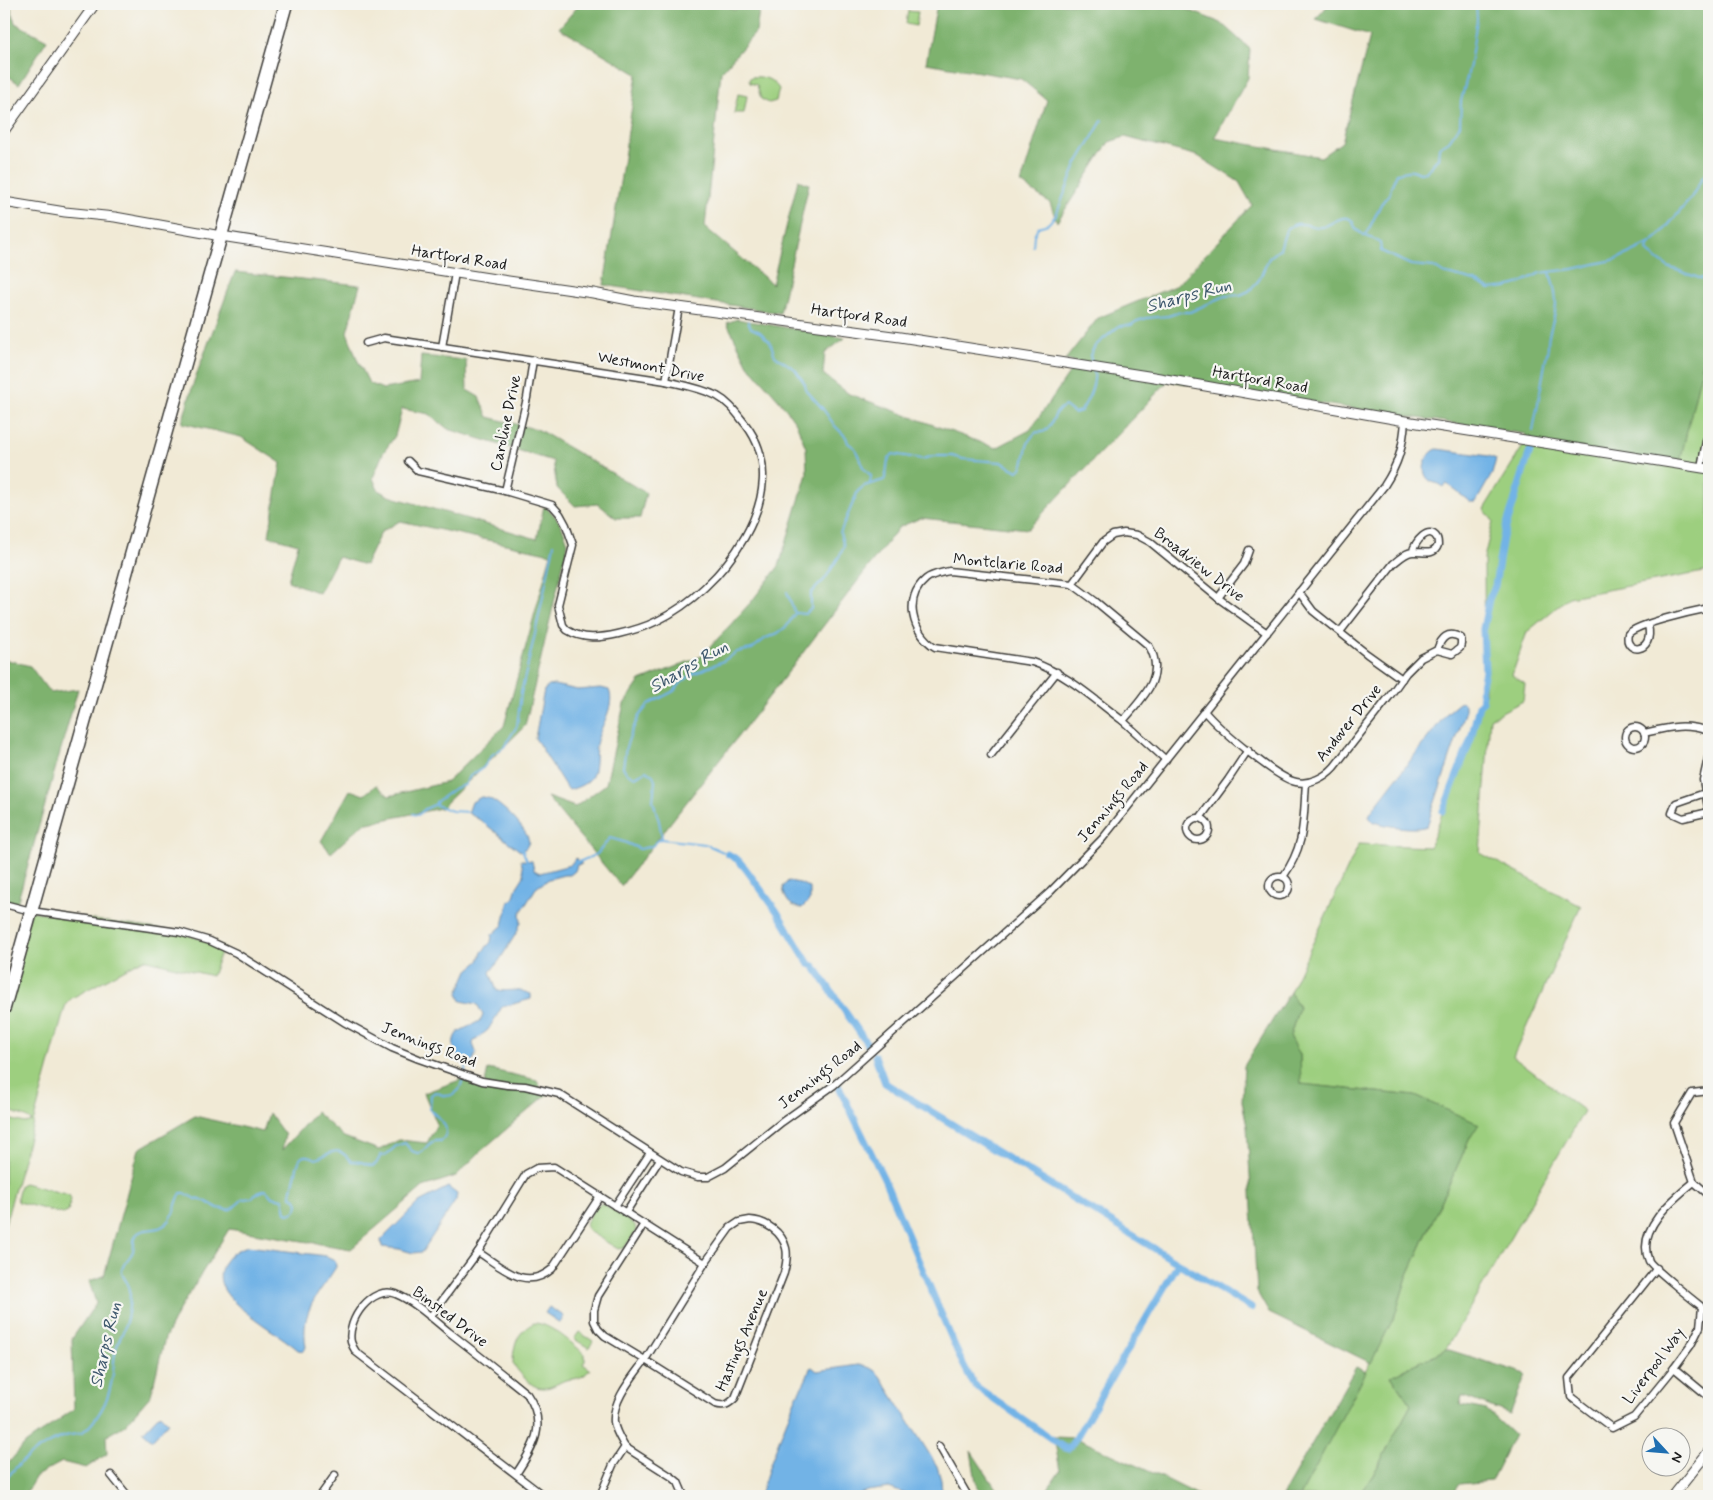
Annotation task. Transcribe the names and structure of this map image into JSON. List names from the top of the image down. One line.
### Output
{"streets":{"street":["Hartford Road","Westmont Drive","Caroline Drive","Montclarie Road","Broadview Drive","Andover Drive","Jennings Road","Binsted Drive","Hastings Avenue","Liverpool Way"]},"crossings":[["Hartford Road","Jennings Road"],["Westmont Drive","Caroline Drive"],["Montclarie Road","Broadview Drive"],["Montclarie Road","Jennings Road"],["Broadview Drive","Jennings Road"]],"water":["Sharps Run"],"north":"bottom right"}
